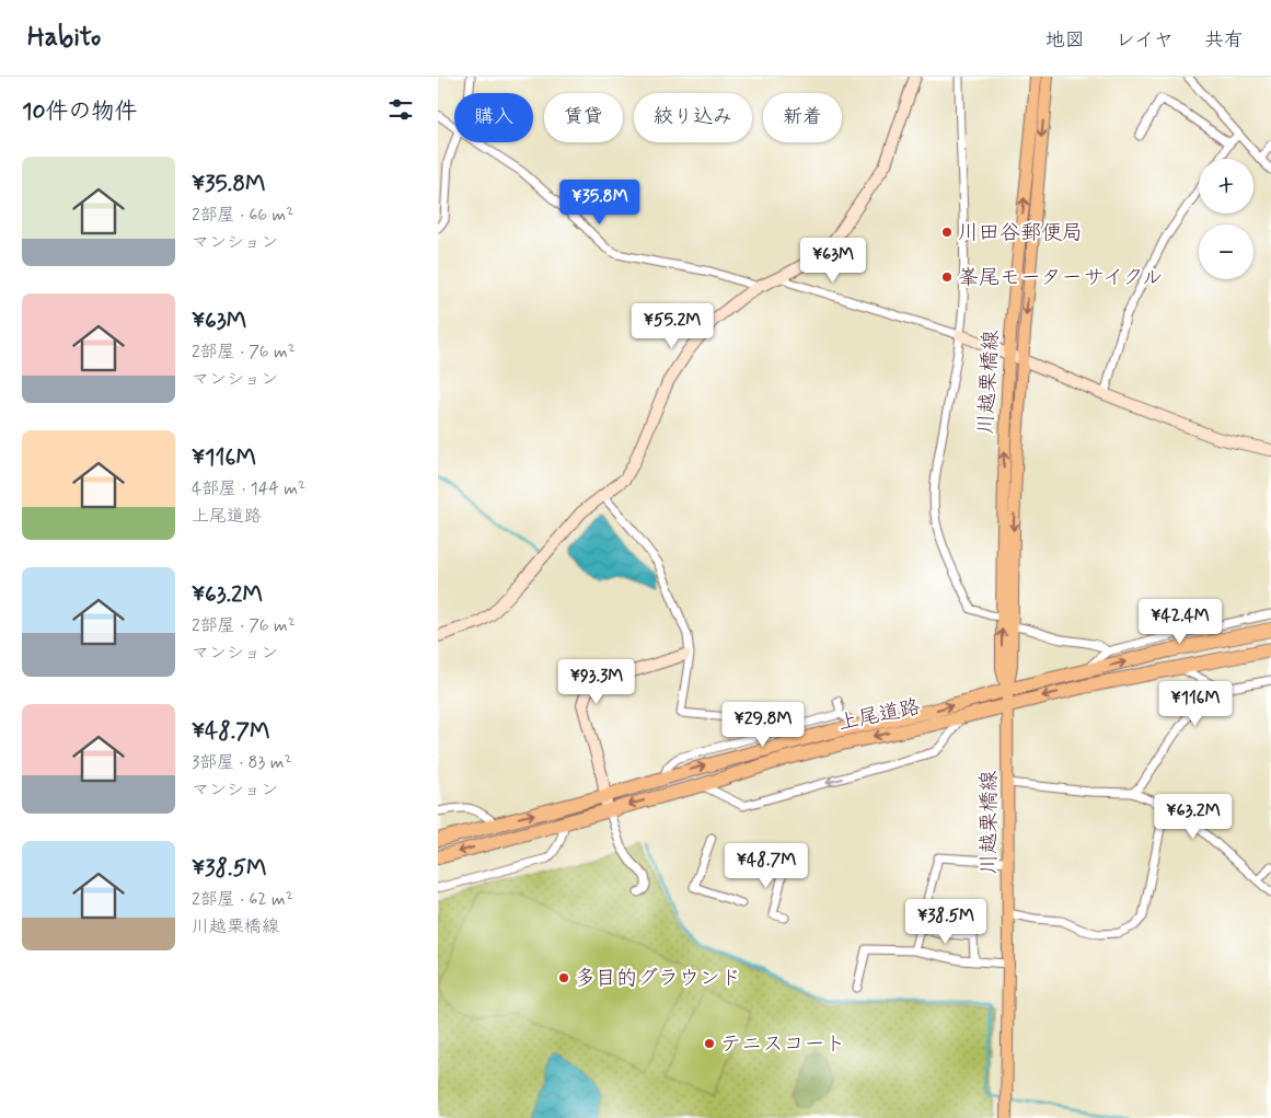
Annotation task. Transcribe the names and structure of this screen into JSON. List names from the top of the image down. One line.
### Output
{"streets":{"highway":["上尾道路"],"main road":["川越栗橋線"]},"crossings":[["川越栗橋線","上尾道路"]],"places":["川田谷郵便局","峯尾モーターサイクル","多目的グラウンド","テニスコート"],"page":{"header":"Habito","nav":["地図","レイヤ","共有"],"heading":"10件の物件","chip":["購入","賃貸","絞り込み","新着"],"list":[{"name":"¥35.8M","note":"2部屋 · 66 m² · マンション"},{"name":"¥63M","note":"2部屋 · 76 m² · マンション"},{"name":"¥116M","note":"4部屋 · 144 m² · 上尾道路"},{"name":"¥63.2M","note":"2部屋 · 76 m² · マンション"},{"name":"¥48.7M","note":"3部屋 · 83 m² · マンション"},{"name":"¥38.5M","note":"2部屋 · 62 m² · 川越栗橋線"}],"map_buttons":["+","−"],"price":["¥35.8M","¥63M","¥55.2M","¥42.4M","¥93.3M","¥116M","¥29.8M","¥63.2M","¥48.7M","¥38.5M"]}}
